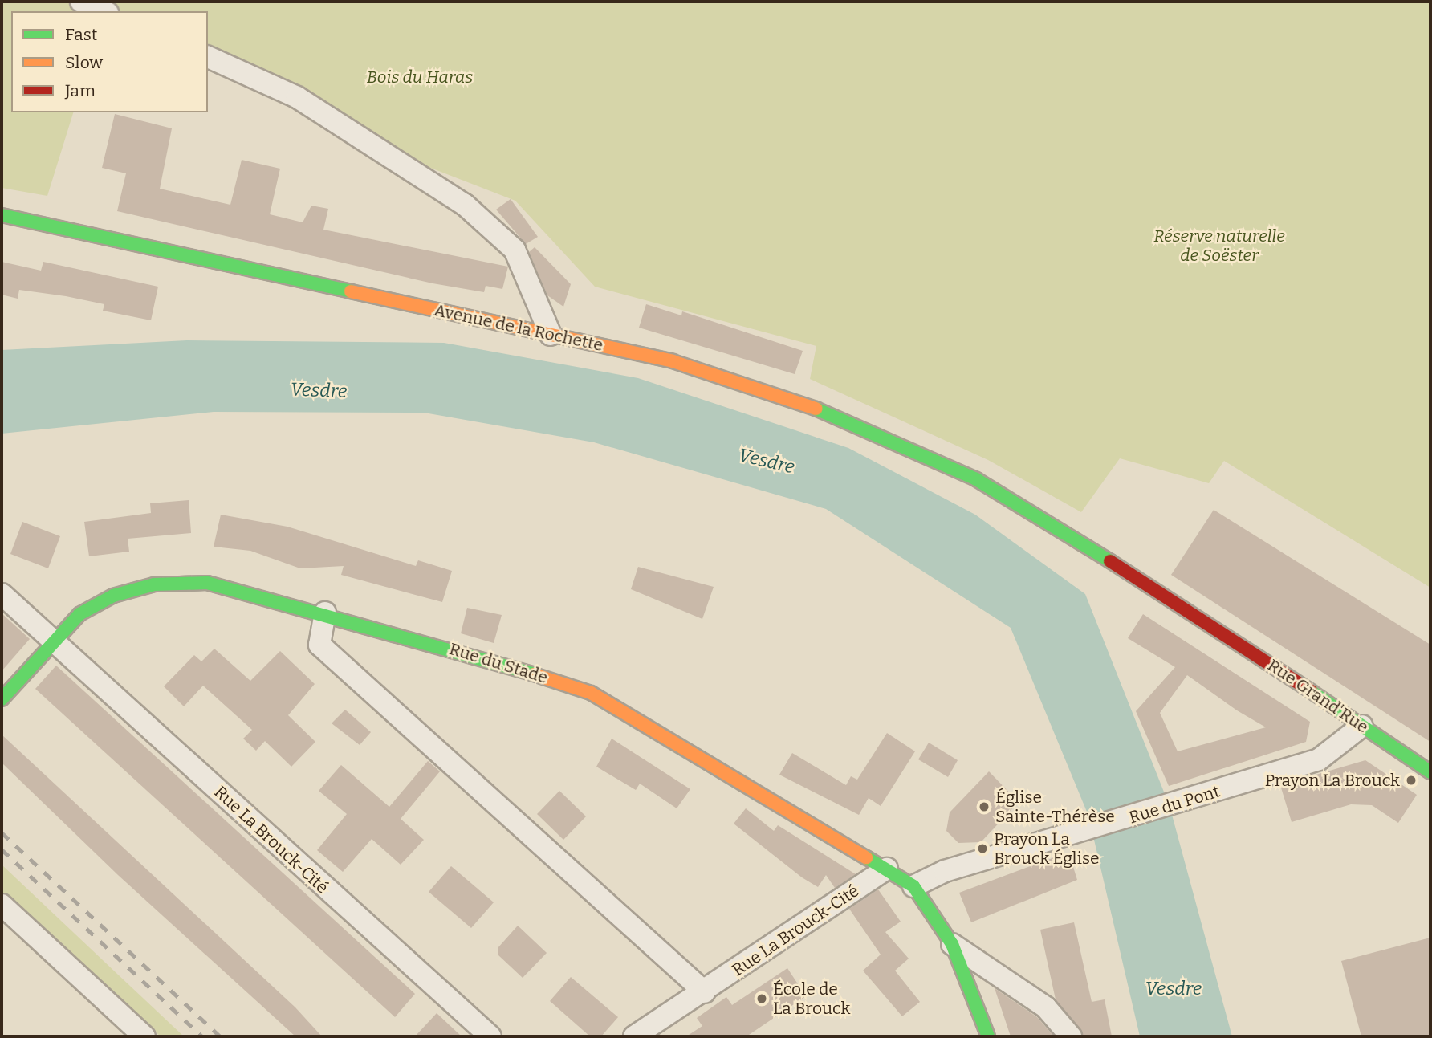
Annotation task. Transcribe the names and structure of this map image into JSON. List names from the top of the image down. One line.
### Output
{"streets":{"main road":["Avenue de la Rochette","Rue du Stade","Rue Grand'Rue"],"street":["Rue du Pont","Rue La Brouck-Cité"]},"crossings":[["Avenue de la Rochette","Rue Grand'Rue"],["Rue du Stade","Rue du Pont"],["Rue du Stade","Rue La Brouck-Cité"],["Rue Grand'Rue","Rue du Pont"]],"water":["Vesdre"],"parks":["Bois du Haras","Réserve naturelle de Soëster"],"places":["Prayon La Brouck","Église Sainte-Thérèse","Prayon La Brouck Église","École de La Brouck"],"legend":["Fast","Slow","Jam"]}
